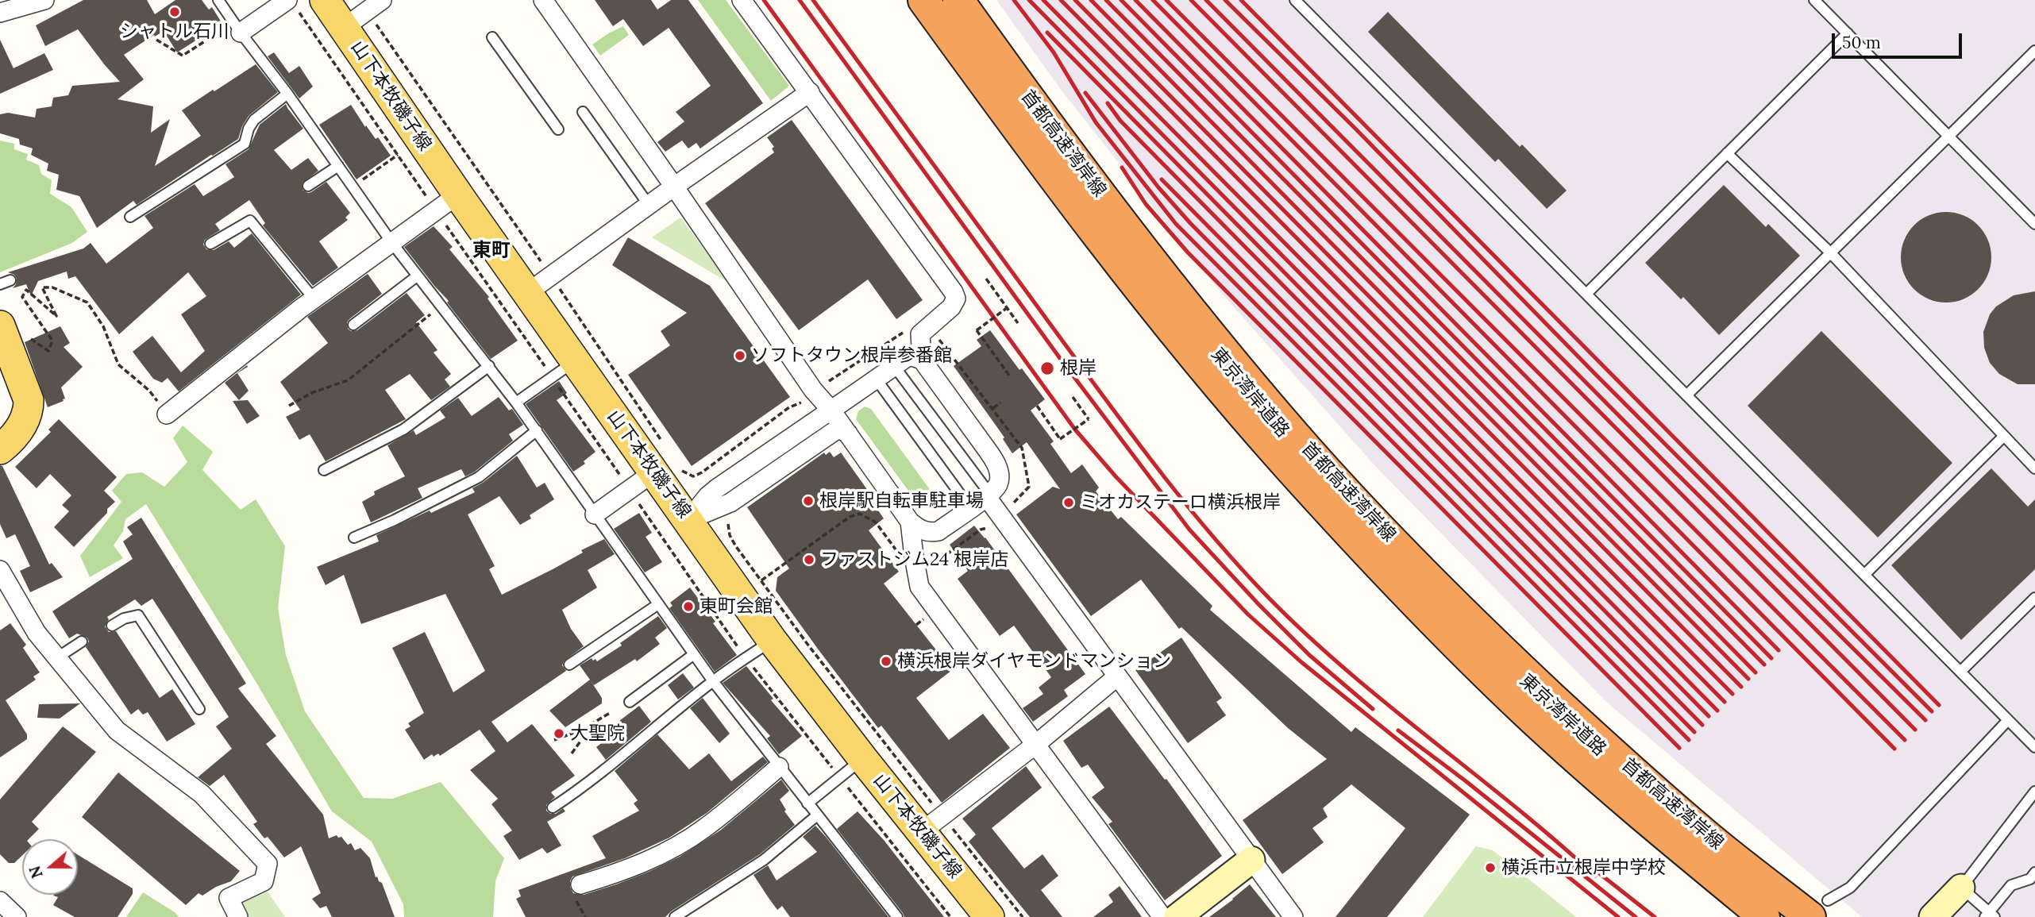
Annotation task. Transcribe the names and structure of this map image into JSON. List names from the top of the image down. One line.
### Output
{"streets":{"highway":["首都高速湾岸線","東京湾岸道路"],"main road":["山下本牧磯子線"]},"districts":["東町"],"places":["シャトル石川","ソフトタウン根岸参番館","根岸","根岸駅自転車駐車場","ミオカステーロ横浜根岸","ファストジム24 根岸店","東町会館","横浜根岸ダイヤモンドマンション","大聖院","横浜市立根岸中学校"],"scale_bar":"50 m","north":"left"}
